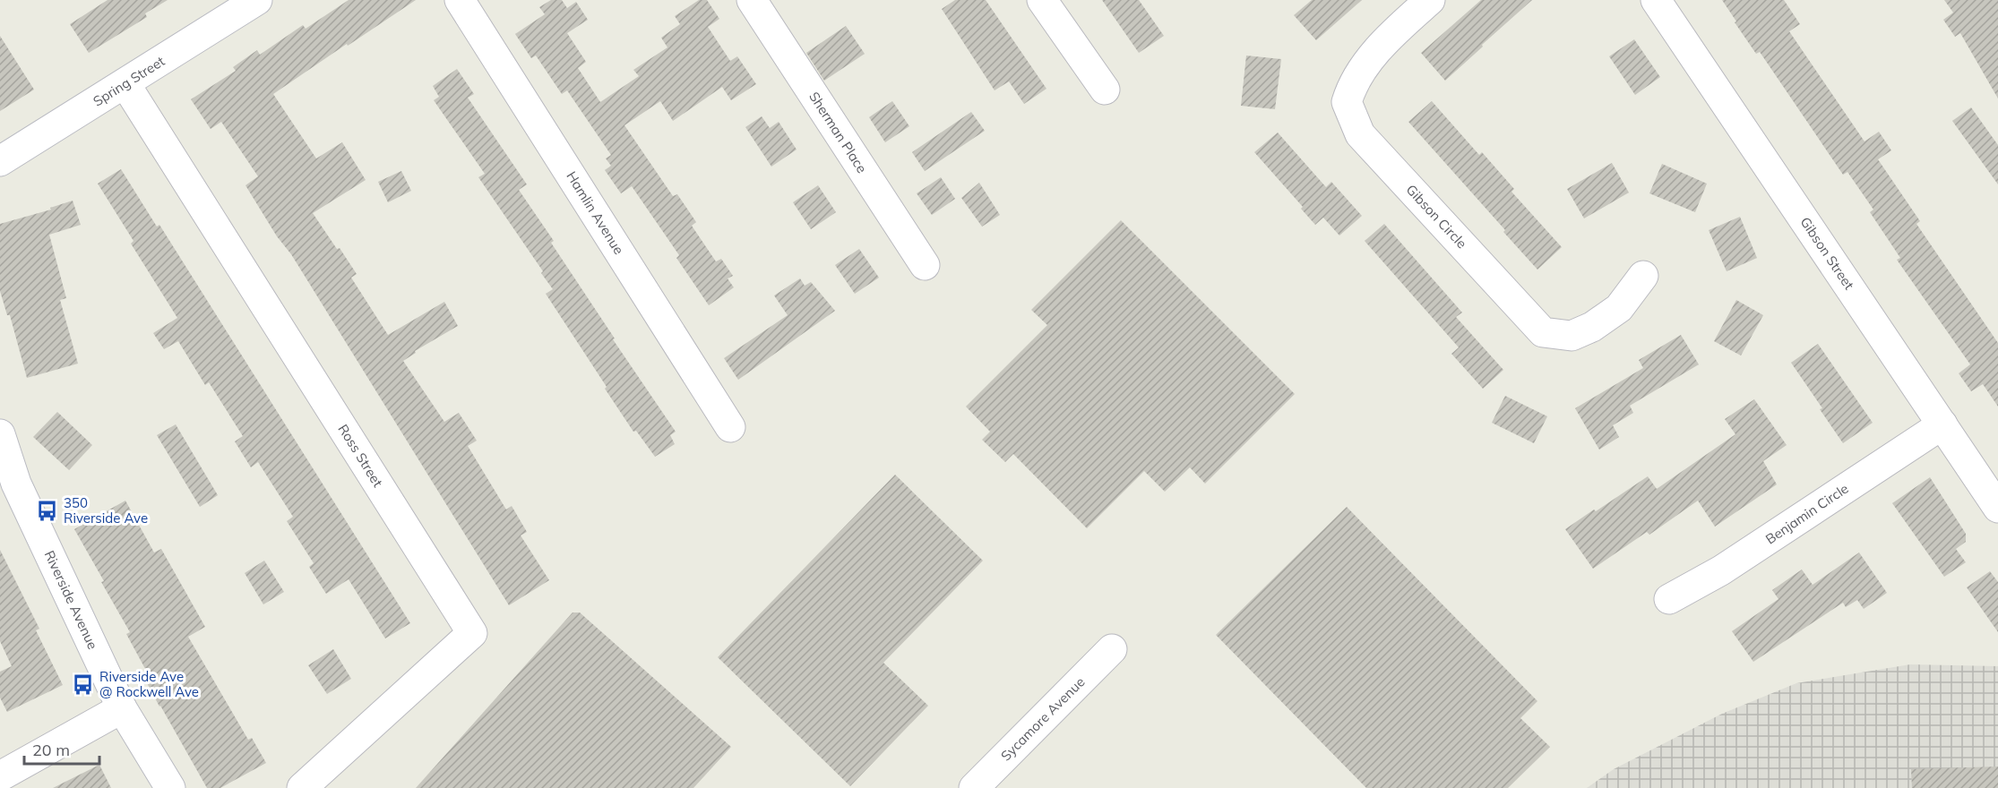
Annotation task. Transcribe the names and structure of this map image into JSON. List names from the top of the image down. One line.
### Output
{"streets":{"street":["Spring Street","Sherman Place","Hamlin Avenue","Gibson Circle","Gibson Street","Ross Street","Benjamin Circle","Riverside Avenue","Sycamore Avenue"]},"crossings":[["Spring Street","Ross Street"],["Gibson Street","Benjamin Circle"]],"places":{"bus stop":["350 Riverside Ave","Riverside Ave @ Rockwell Ave"]},"scale_bar":"20 m"}
